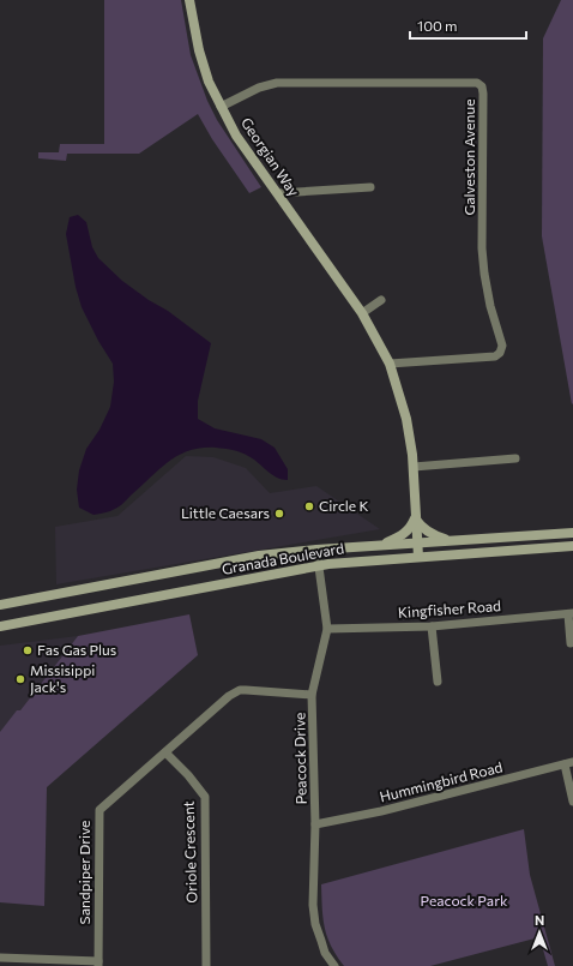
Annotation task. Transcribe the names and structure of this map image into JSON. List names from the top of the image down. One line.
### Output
{"streets":{"main road":["Georgian Way","Granada Boulevard"],"street":["Galveston Avenue","Kingfisher Road","Peacock Drive","Hummingbird Road","Oriole Crescent","Sandpiper Drive"]},"crossings":[["Georgian Way","Galveston Avenue"],["Georgian Way","Granada Boulevard"],["Granada Boulevard","Peacock Drive"],["Kingfisher Road","Peacock Drive"],["Peacock Drive","Hummingbird Road"],["Peacock Drive","Sandpiper Drive"],["Oriole Crescent","Sandpiper Drive"]],"parks":["Peacock Park"],"places":["Circle K","Little Caesars","Fas Gas Plus","Missisippi Jack's"],"scale_bar":"100 m","north":"top"}
